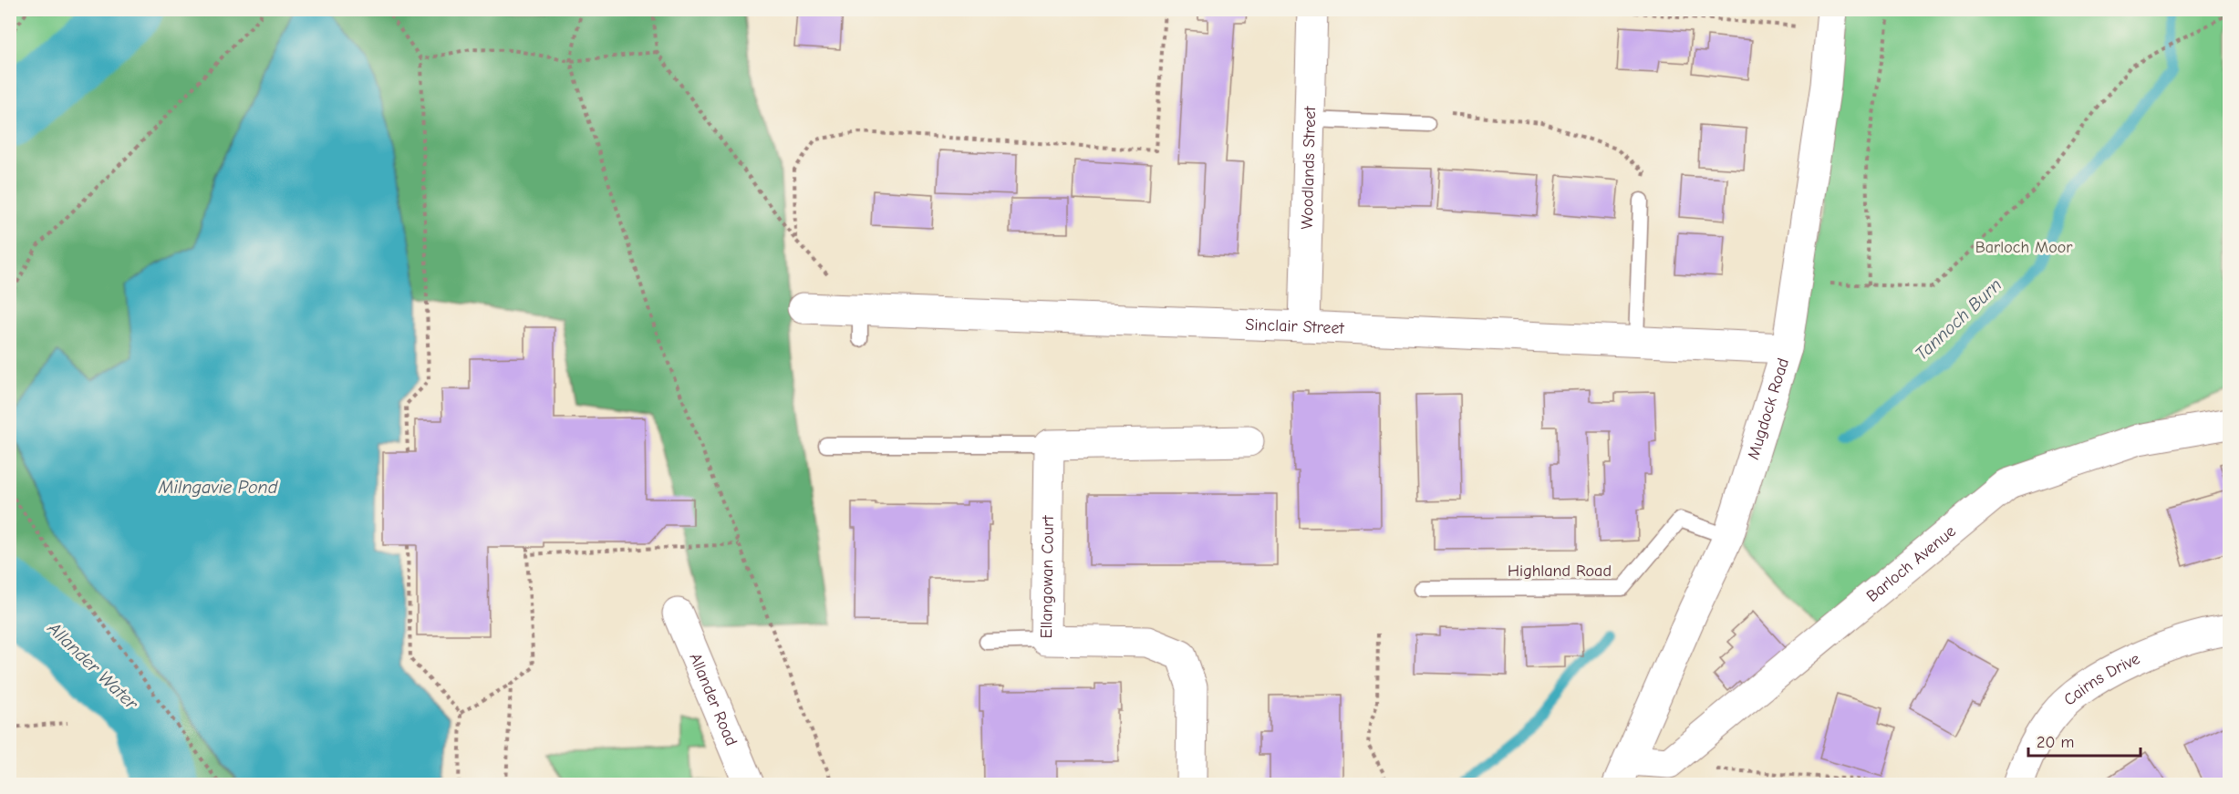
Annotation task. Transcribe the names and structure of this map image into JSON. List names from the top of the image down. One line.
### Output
{"streets":{"street":["Woodlands Street","Sinclair Street","Mugdock Road","Barloch Avenue","Ellangowan Court","Cairns Drive","Allander Road"],"lane":["Highland Road"]},"crossings":[["Woodlands Street","Sinclair Street"],["Sinclair Street","Mugdock Road"],["Mugdock Road","Barloch Avenue"],["Mugdock Road","Highland Road"]],"water":["Tannoch Burn","Milngavie Pond","Allander Water"],"parks":["Barloch Moor"],"scale_bar":"20 m"}
